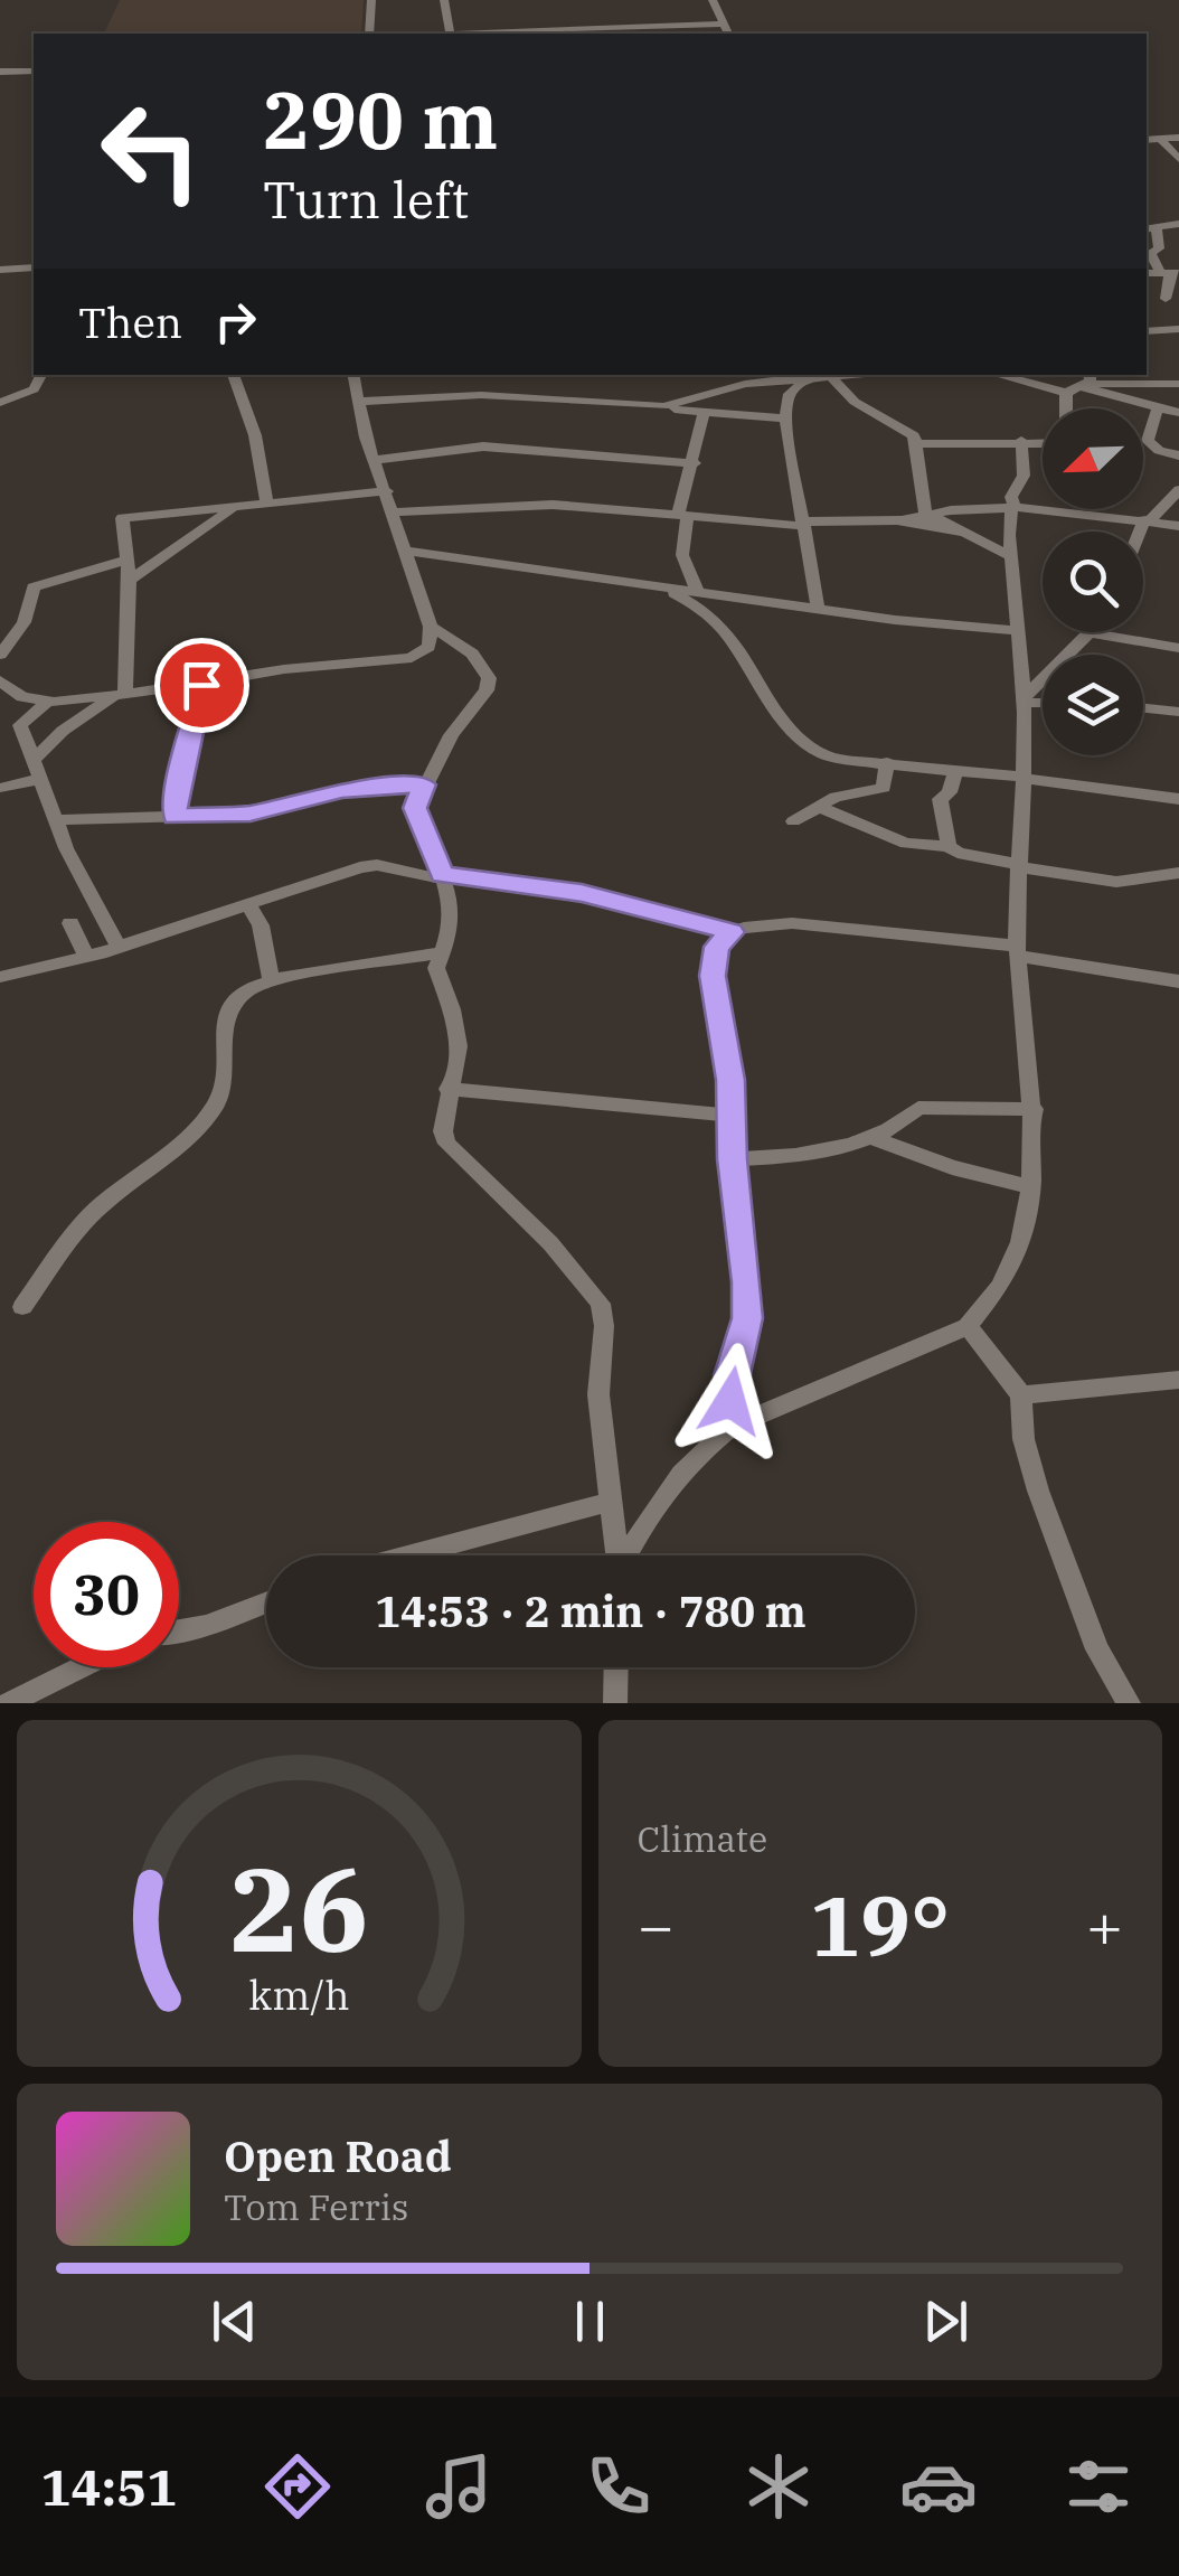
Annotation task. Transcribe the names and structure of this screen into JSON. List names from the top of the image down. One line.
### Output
{"north":"bottom left","page":{"turn":["290 m","Turn left"],"then":"Then","limit":"30","trip":"14:53 · 2 min · 780 m","tile":"Climate","heat":["−","19°","+"],"song":["Open Road","Tom Ferris"],"tabs":"14:51","gauge":["26","km/h"]}}
